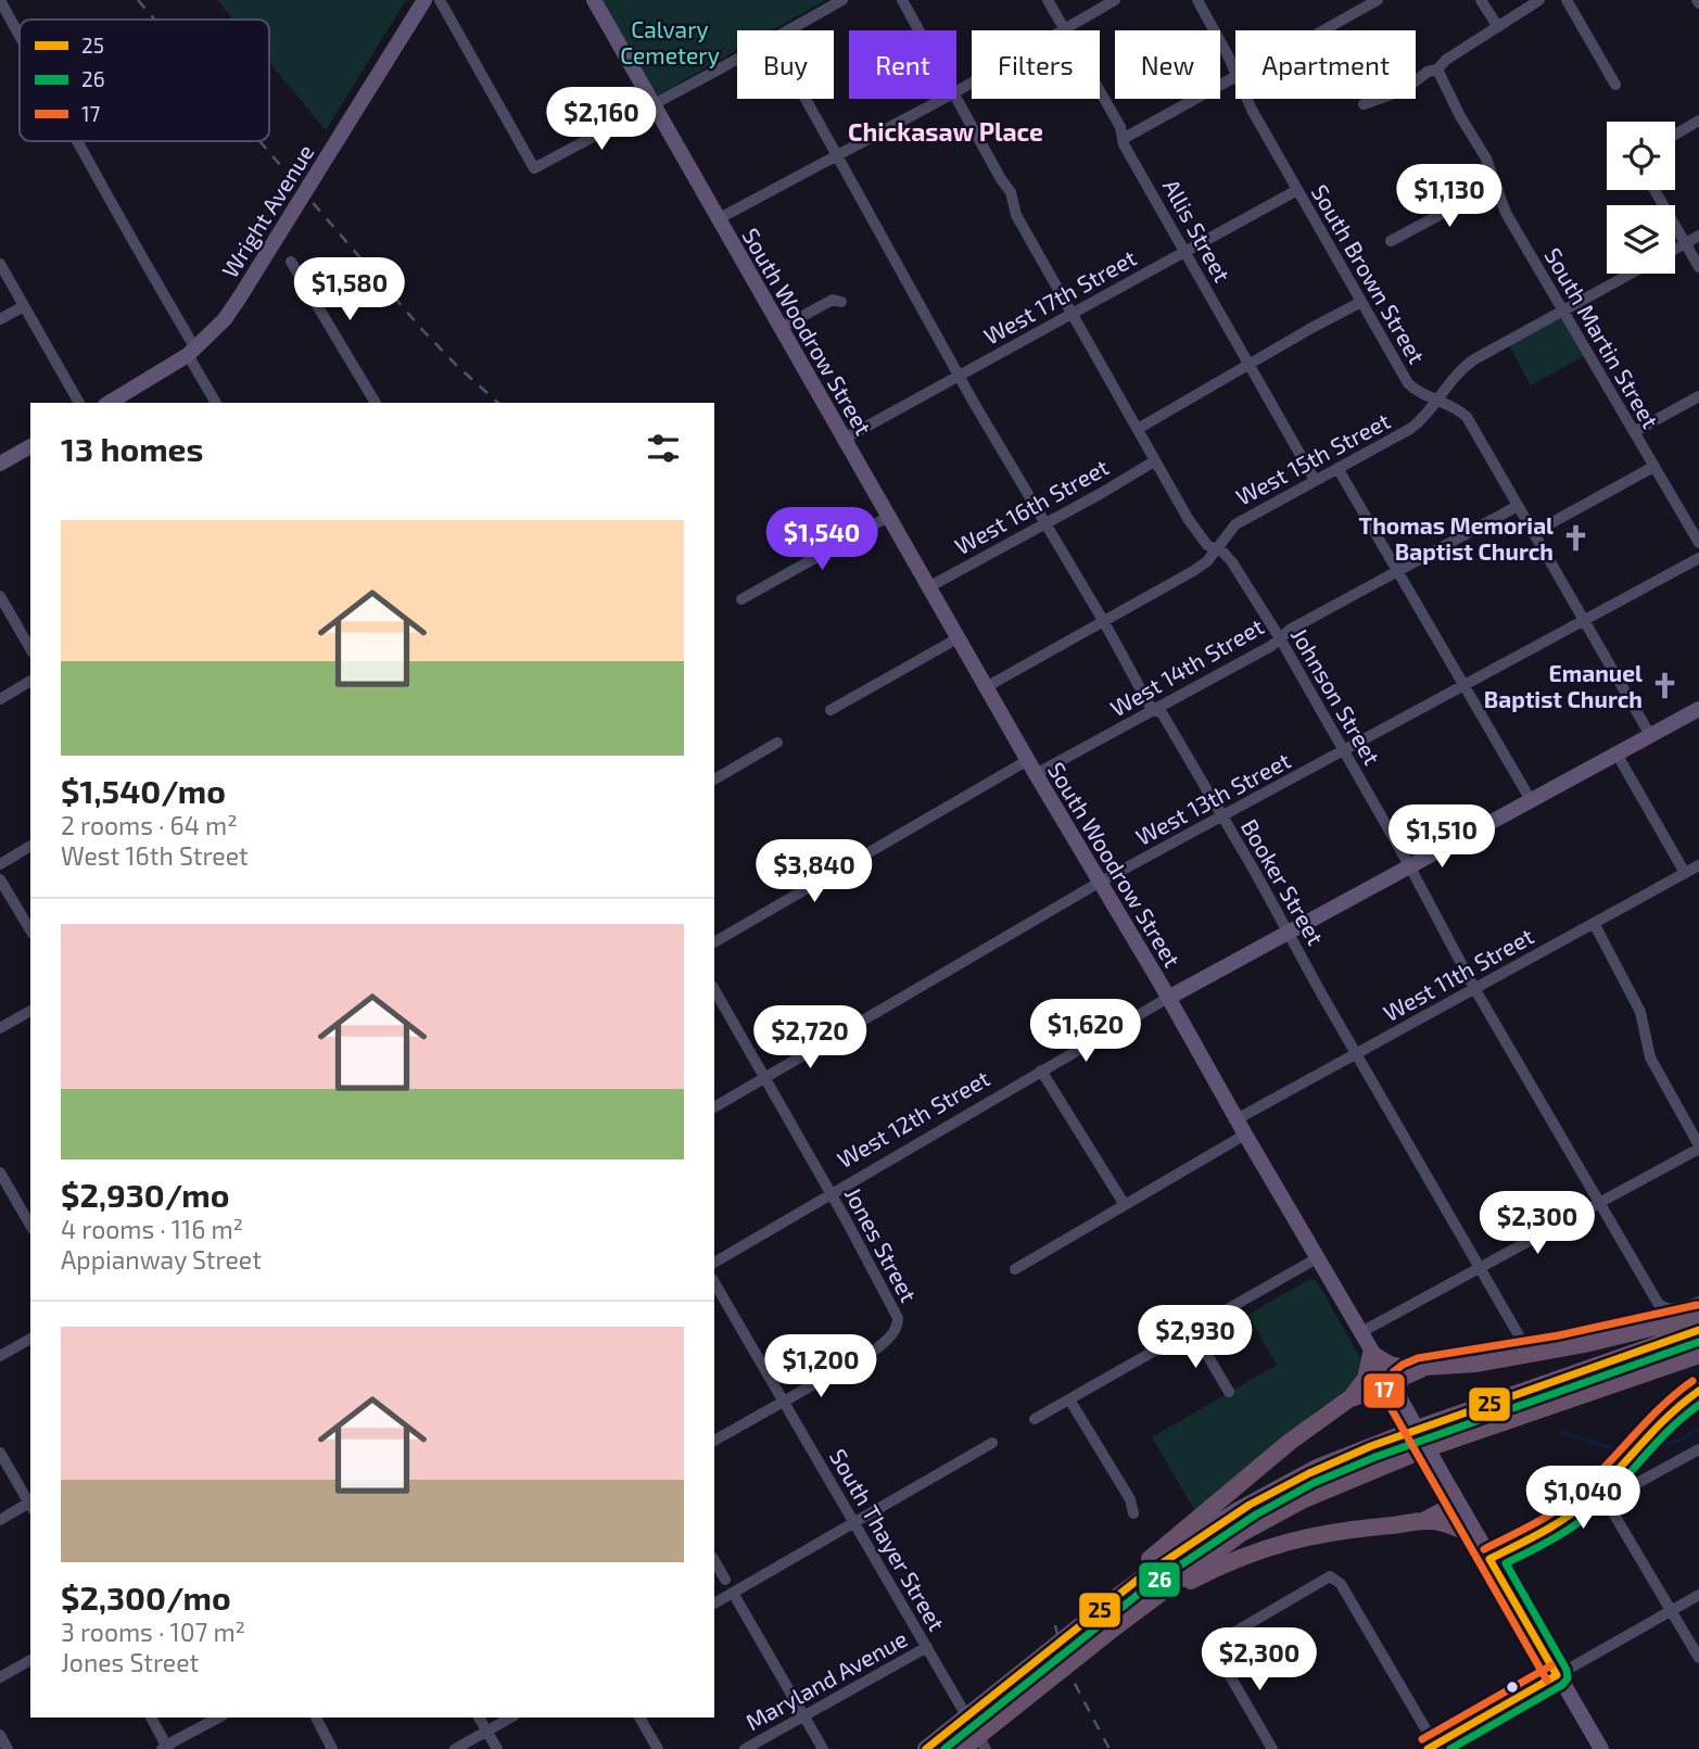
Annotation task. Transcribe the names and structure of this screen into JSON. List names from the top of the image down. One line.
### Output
{"streets":{"main road":["Wright Avenue","South Woodrow Street","West 12th Street"],"street":["Allis Street","South Brown Street","West 17th Street","South Martin Street","West 15th Street","West 16th Street","West 14th Street","Johnson Street","West 13th Street","Booker Street","West 11th Street","Jones Street","South Thayer Street","Maryland Avenue"]},"crossings":[["Allis Street","West 17th Street"],["Allis Street","West 15th Street"],["South Brown Street","West 17th Street"],["South Brown Street","West 15th Street"],["South Brown Street","West 14th Street"],["South Brown Street","West 13th Street"],["South Brown Street","West 12th Street"],["West 17th Street","South Woodrow Street"],["West 17th Street","Johnson Street"],["West 17th Street","Booker Street"],["South Woodrow Street","West 15th Street"],["South Woodrow Street","West 16th Street"],["South Woodrow Street","West 14th Street"],["South Woodrow Street","West 13th Street"],["South Woodrow Street","West 11th Street"],["South Woodrow Street","West 12th Street"],["South Martin Street","West 15th Street"],["West 15th Street","Johnson Street"],["West 15th Street","Booker Street"],["West 16th Street","Johnson Street"],["West 16th Street","Booker Street"],["West 14th Street","Johnson Street"],["West 14th Street","Booker Street"],["Johnson Street","West 13th Street"],["Johnson Street","West 11th Street"],["Johnson Street","West 12th Street"],["West 13th Street","Booker Street"],["West 13th Street","Jones Street"],["Booker Street","West 11th Street"],["Booker Street","West 12th Street"],["West 12th Street","Jones Street"],["Jones Street","South Thayer Street"],["South Thayer Street","Maryland Avenue"]],"districts":["Chickasaw Place"],"parks":["Calvary Cemetery"],"places":{"church":["Thomas Memorial Baptist Church","Emanuel Baptist Church"]},"lines":["transit line 17","transit line 25","transit line 26"],"legend":["25","26","17"],"page":{"chip":["Buy","Rent","Filters","New","Apartment"],"price":["$2,160","$1,130","$1,580","$1,540","$1,510","$3,840","$1,620","$2,720","$2,300","$2,930","$1,200","$1,040","$2,300"],"heading":"13 homes","list":[{"name":"$1,540/mo","note":"2 rooms · 64 m² · West 16th Street"},{"name":"$2,930/mo","note":"4 rooms · 116 m² · Appianway Street"},{"name":"$2,300/mo","note":"3 rooms · 107 m² · Jones Street"}]}}
